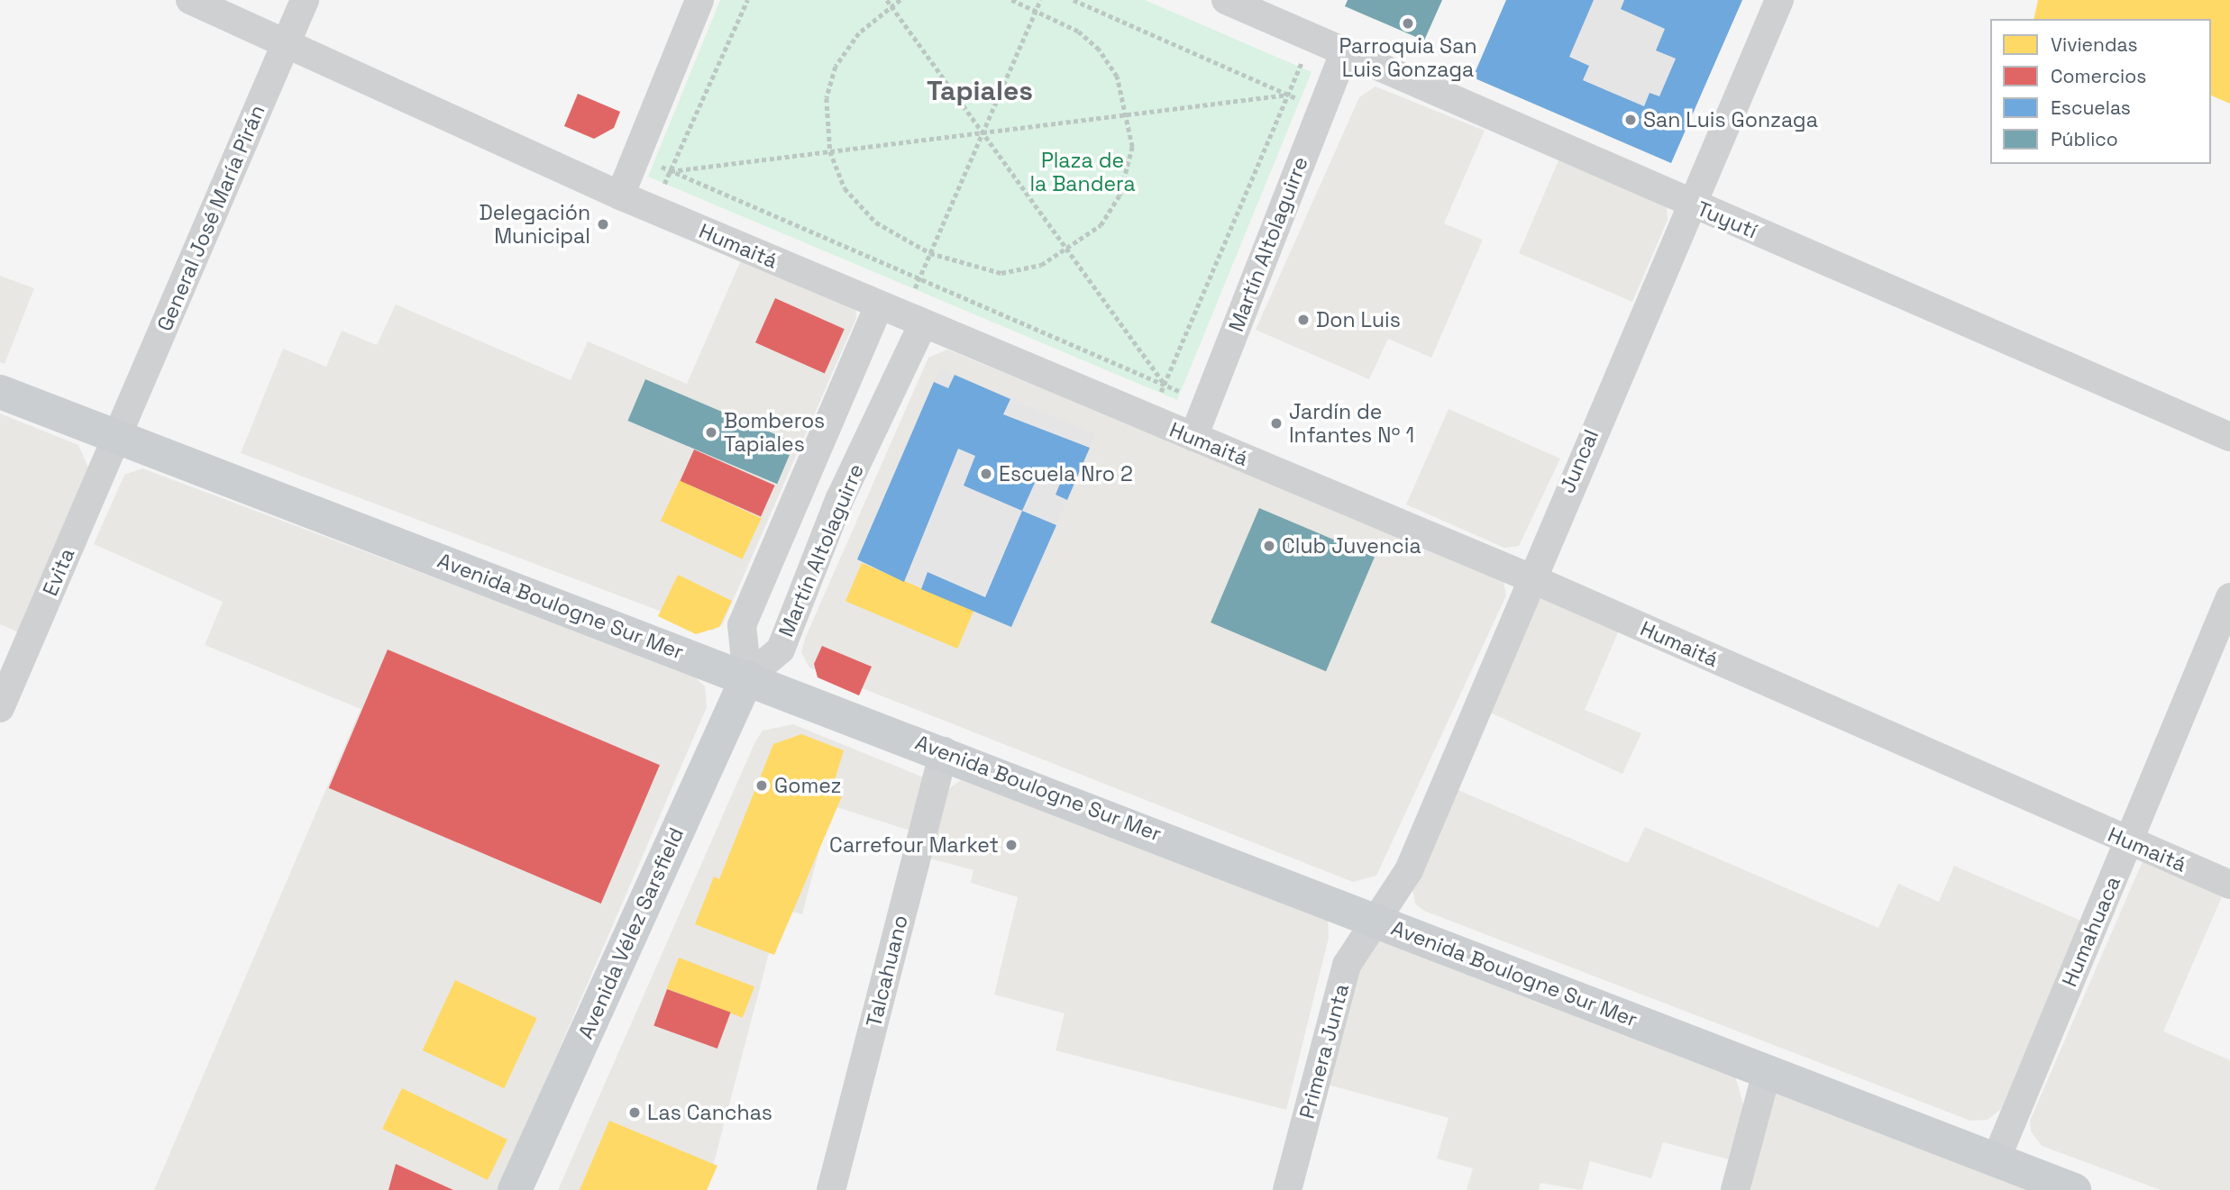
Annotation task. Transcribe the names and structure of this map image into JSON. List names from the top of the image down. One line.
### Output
{"streets":{"main road":["Avenida Boulogne Sur Mer","Avenida Vélez Sarsfield"],"street":["General José María Pirán","Tuyutí","Martín Altolaguirre","Humaitá","Juncal","Evita","Humahuaca","Talcahuano","Primera Junta"]},"crossings":[["General José María Pirán","Humaitá"],["General José María Pirán","Evita"],["General José María Pirán","Avenida Boulogne Sur Mer"],["Tuyutí","Martín Altolaguirre"],["Tuyutí","Juncal"],["Martín Altolaguirre","Humaitá"],["Martín Altolaguirre","Avenida Boulogne Sur Mer"],["Martín Altolaguirre","Avenida Vélez Sarsfield"],["Humaitá","Juncal"],["Humaitá","Humahuaca"],["Juncal","Avenida Boulogne Sur Mer"],["Juncal","Primera Junta"],["Evita","Avenida Boulogne Sur Mer"],["Avenida Boulogne Sur Mer","Humahuaca"],["Avenida Boulogne Sur Mer","Avenida Vélez Sarsfield"],["Avenida Boulogne Sur Mer","Talcahuano"],["Avenida Boulogne Sur Mer","Primera Junta"]],"districts":["Tapiales"],"parks":["Plaza de la Bandera"],"places":["Parroquia San Luis Gonzaga","San Luis Gonzaga","Delegación Municipal","Don Luis","Jardín de Infantes Nº 1","Bomberos Tapiales","Escuela Nro 2","Club Juvencia","Gomez","Carrefour Market","Las Canchas"],"legend":["Viviendas","Comercios","Escuelas","Público"]}
